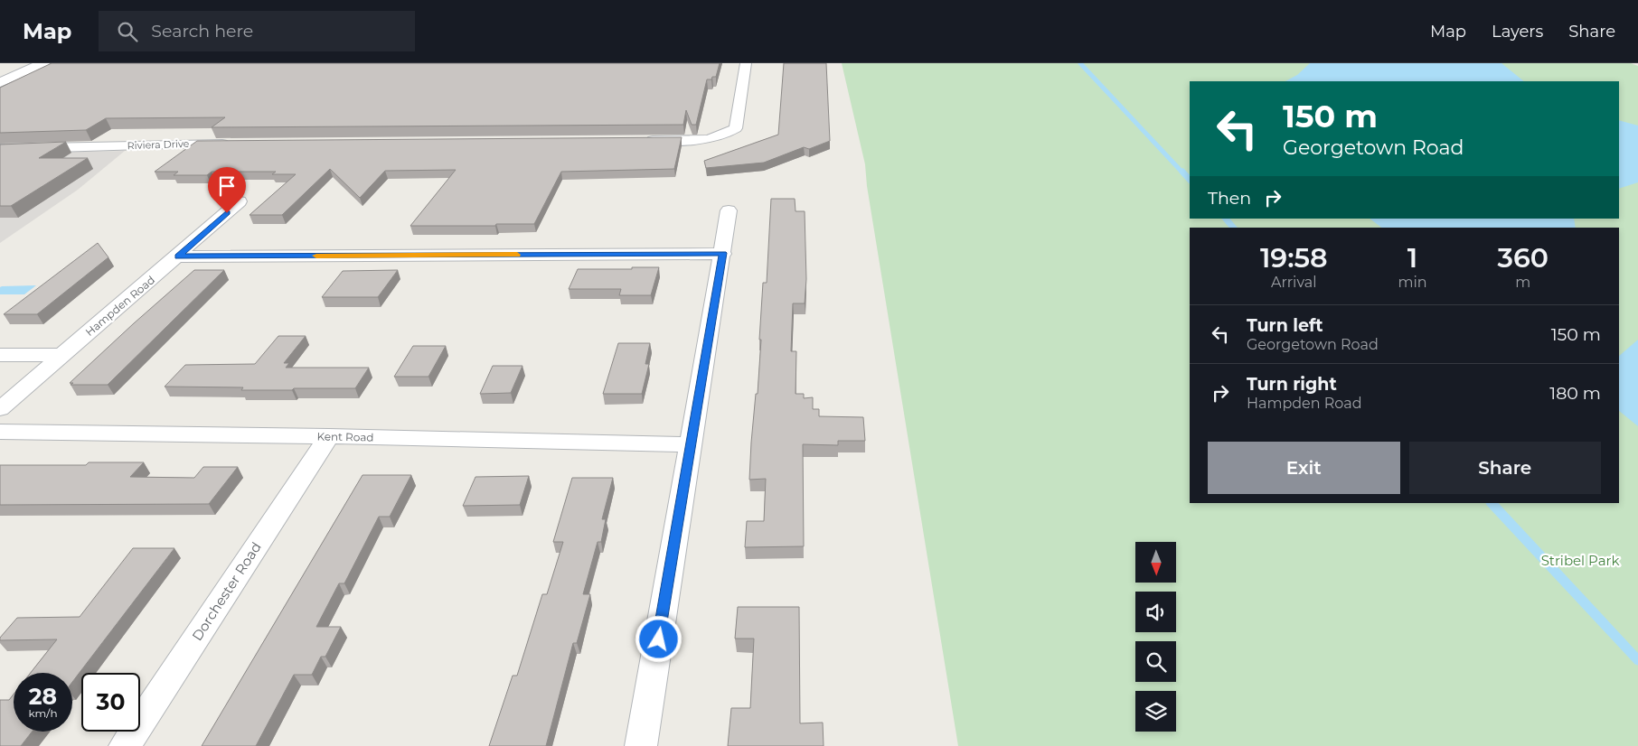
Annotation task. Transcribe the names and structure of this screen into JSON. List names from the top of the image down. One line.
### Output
{"streets":{"street":["Riviera Drive","Hampden Road","Kent Road","Dorchester Road"]},"crossings":[["Kent Road","Dorchester Road"]],"parks":["Stribel Park"],"north":"bottom","page":{"header":"Map","search":"Search here","nav":["Map","Layers","Share"],"turn":["150 m","Georgetown Road"],"then":"Then","eta":["19:58","Arrival","1","min","360","m"],"list":[{"name":"Turn left","note":"Georgetown Road","value":"150 m"},{"name":"Turn right","note":"Hampden Road","value":"180 m"}],"buttons":["Exit","Share"],"speed":"28 km/h","limit":"30"}}
